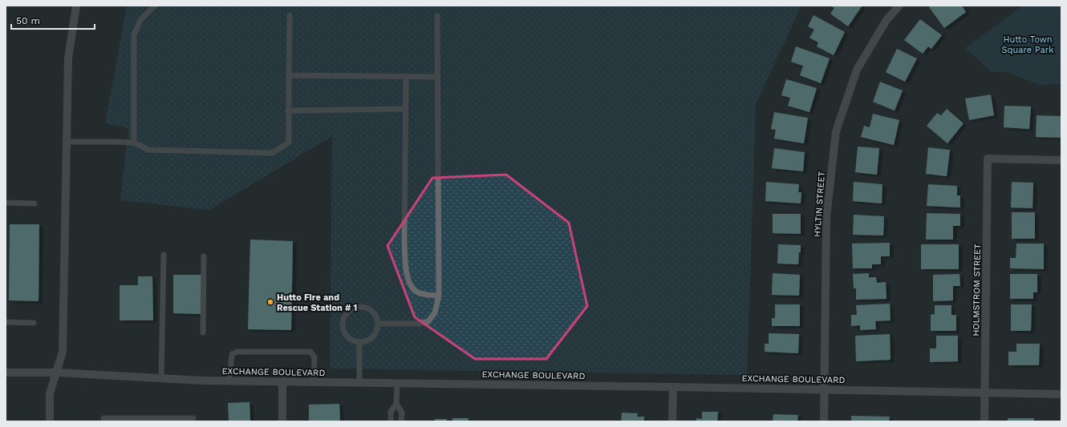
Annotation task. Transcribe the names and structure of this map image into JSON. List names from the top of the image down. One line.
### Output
{"streets":{"street":["HYLTIN STREET","HOLMSTROM STREET","EXCHANGE BOULEVARD"]},"crossings":[["HYLTIN STREET","EXCHANGE BOULEVARD"],["HOLMSTROM STREET","EXCHANGE BOULEVARD"]],"parks":["Hutto Town Square Park"],"places":["Hutto Fire and Rescue Station # 1"],"scale_bar":"50 m"}
